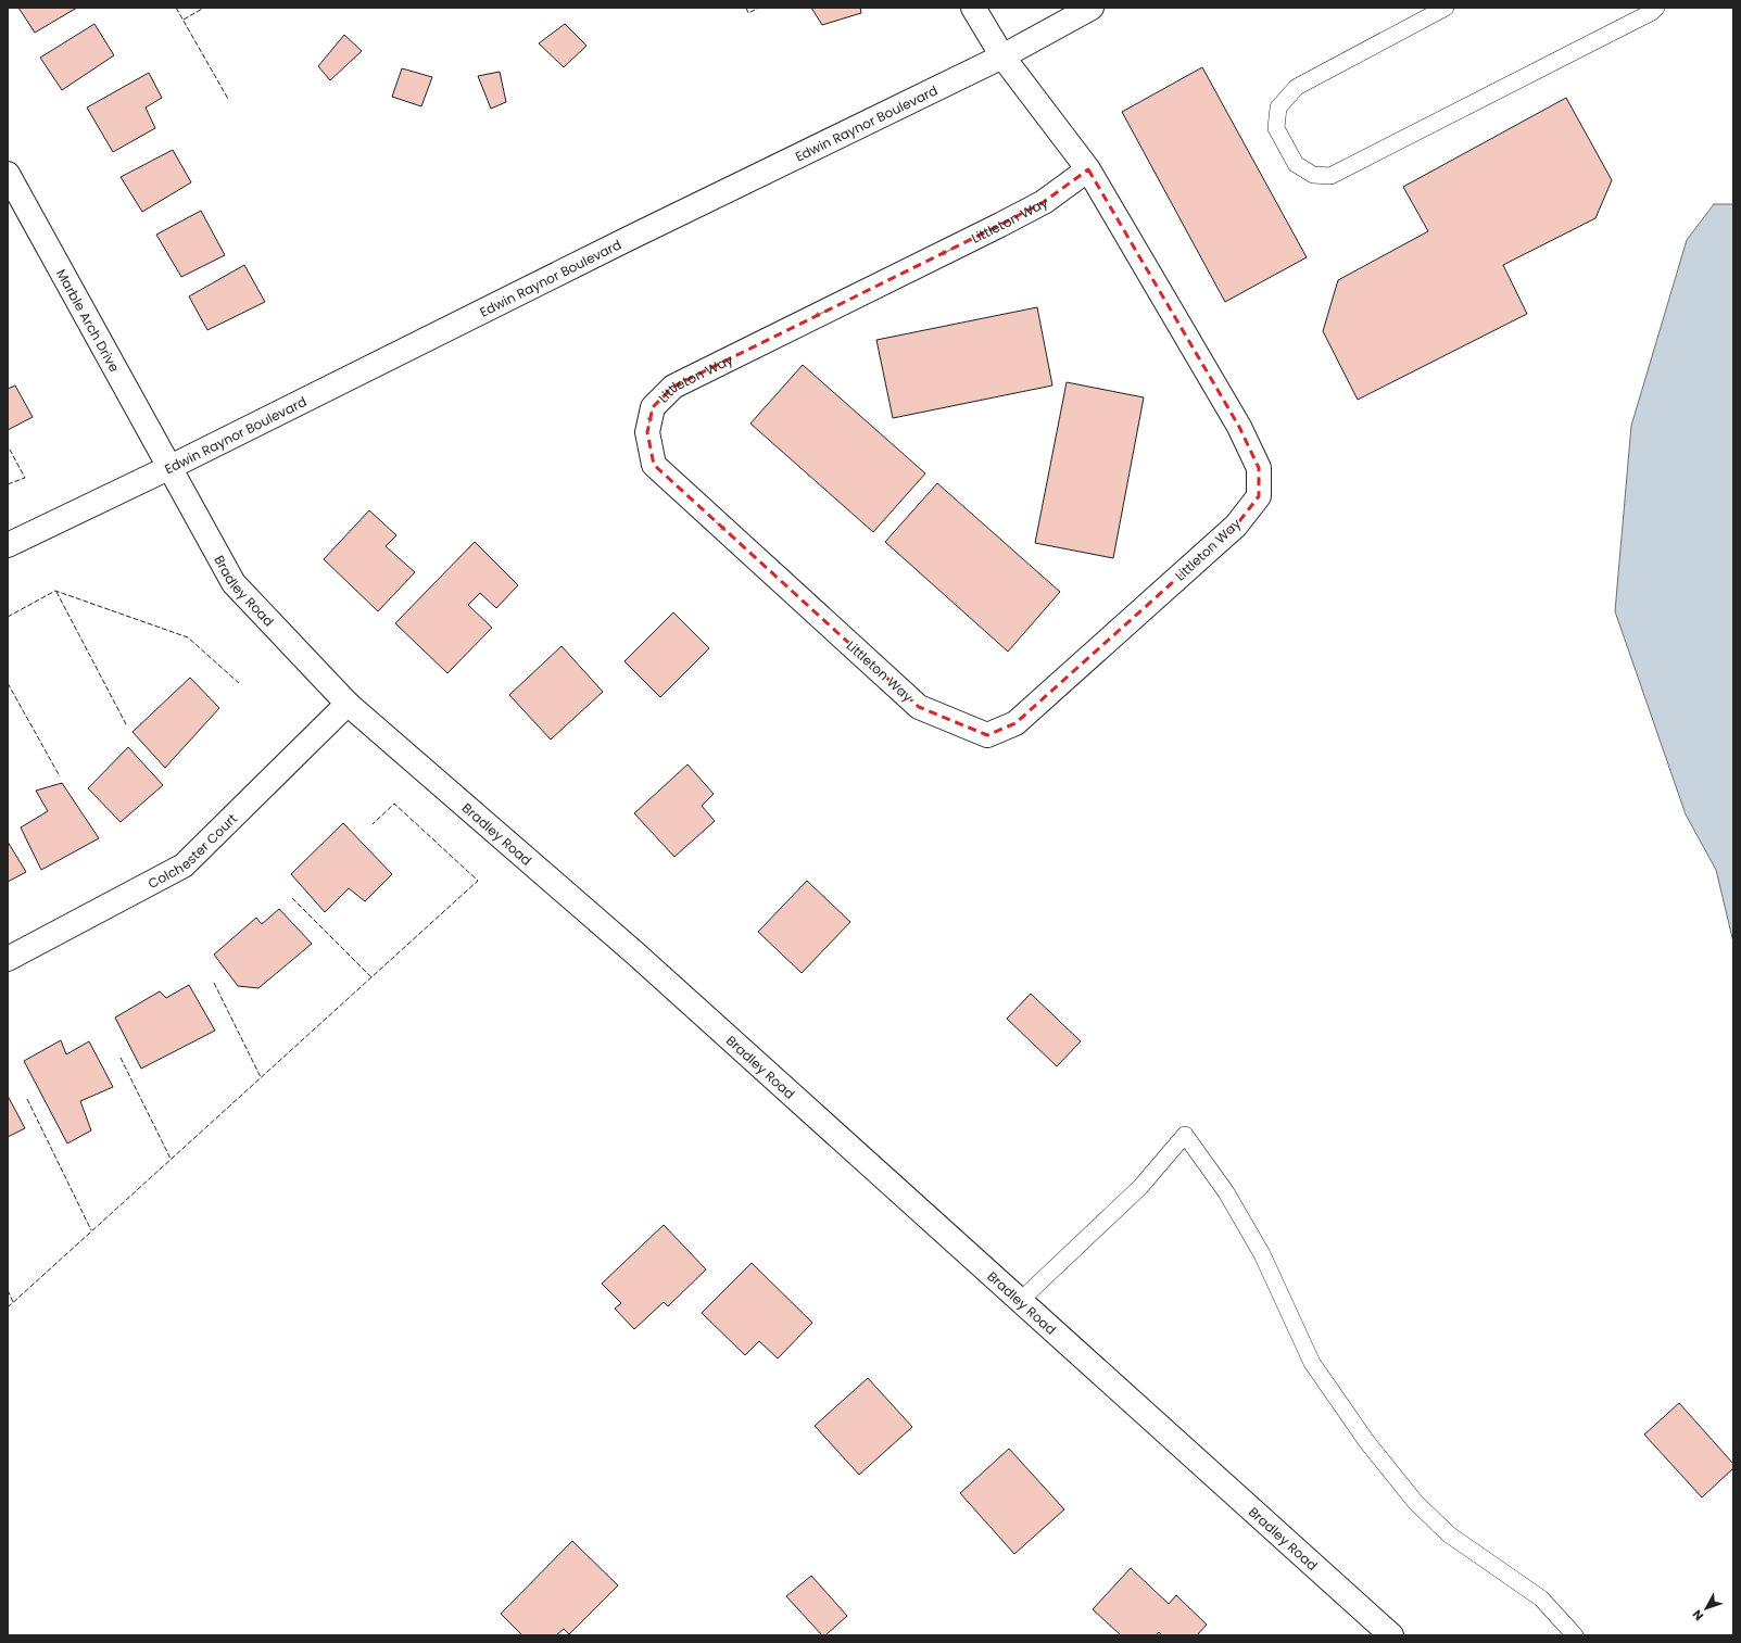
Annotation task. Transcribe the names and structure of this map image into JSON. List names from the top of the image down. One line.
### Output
{"streets":{"street":["Edwin Raynor Boulevard","Littleton Way","Marble Arch Drive","Bradley Road","Colchester Court"]},"crossings":[["Edwin Raynor Boulevard","Littleton Way"],["Edwin Raynor Boulevard","Marble Arch Drive"],["Edwin Raynor Boulevard","Bradley Road"],["Marble Arch Drive","Bradley Road"],["Bradley Road","Colchester Court"]],"north":"bottom left"}
